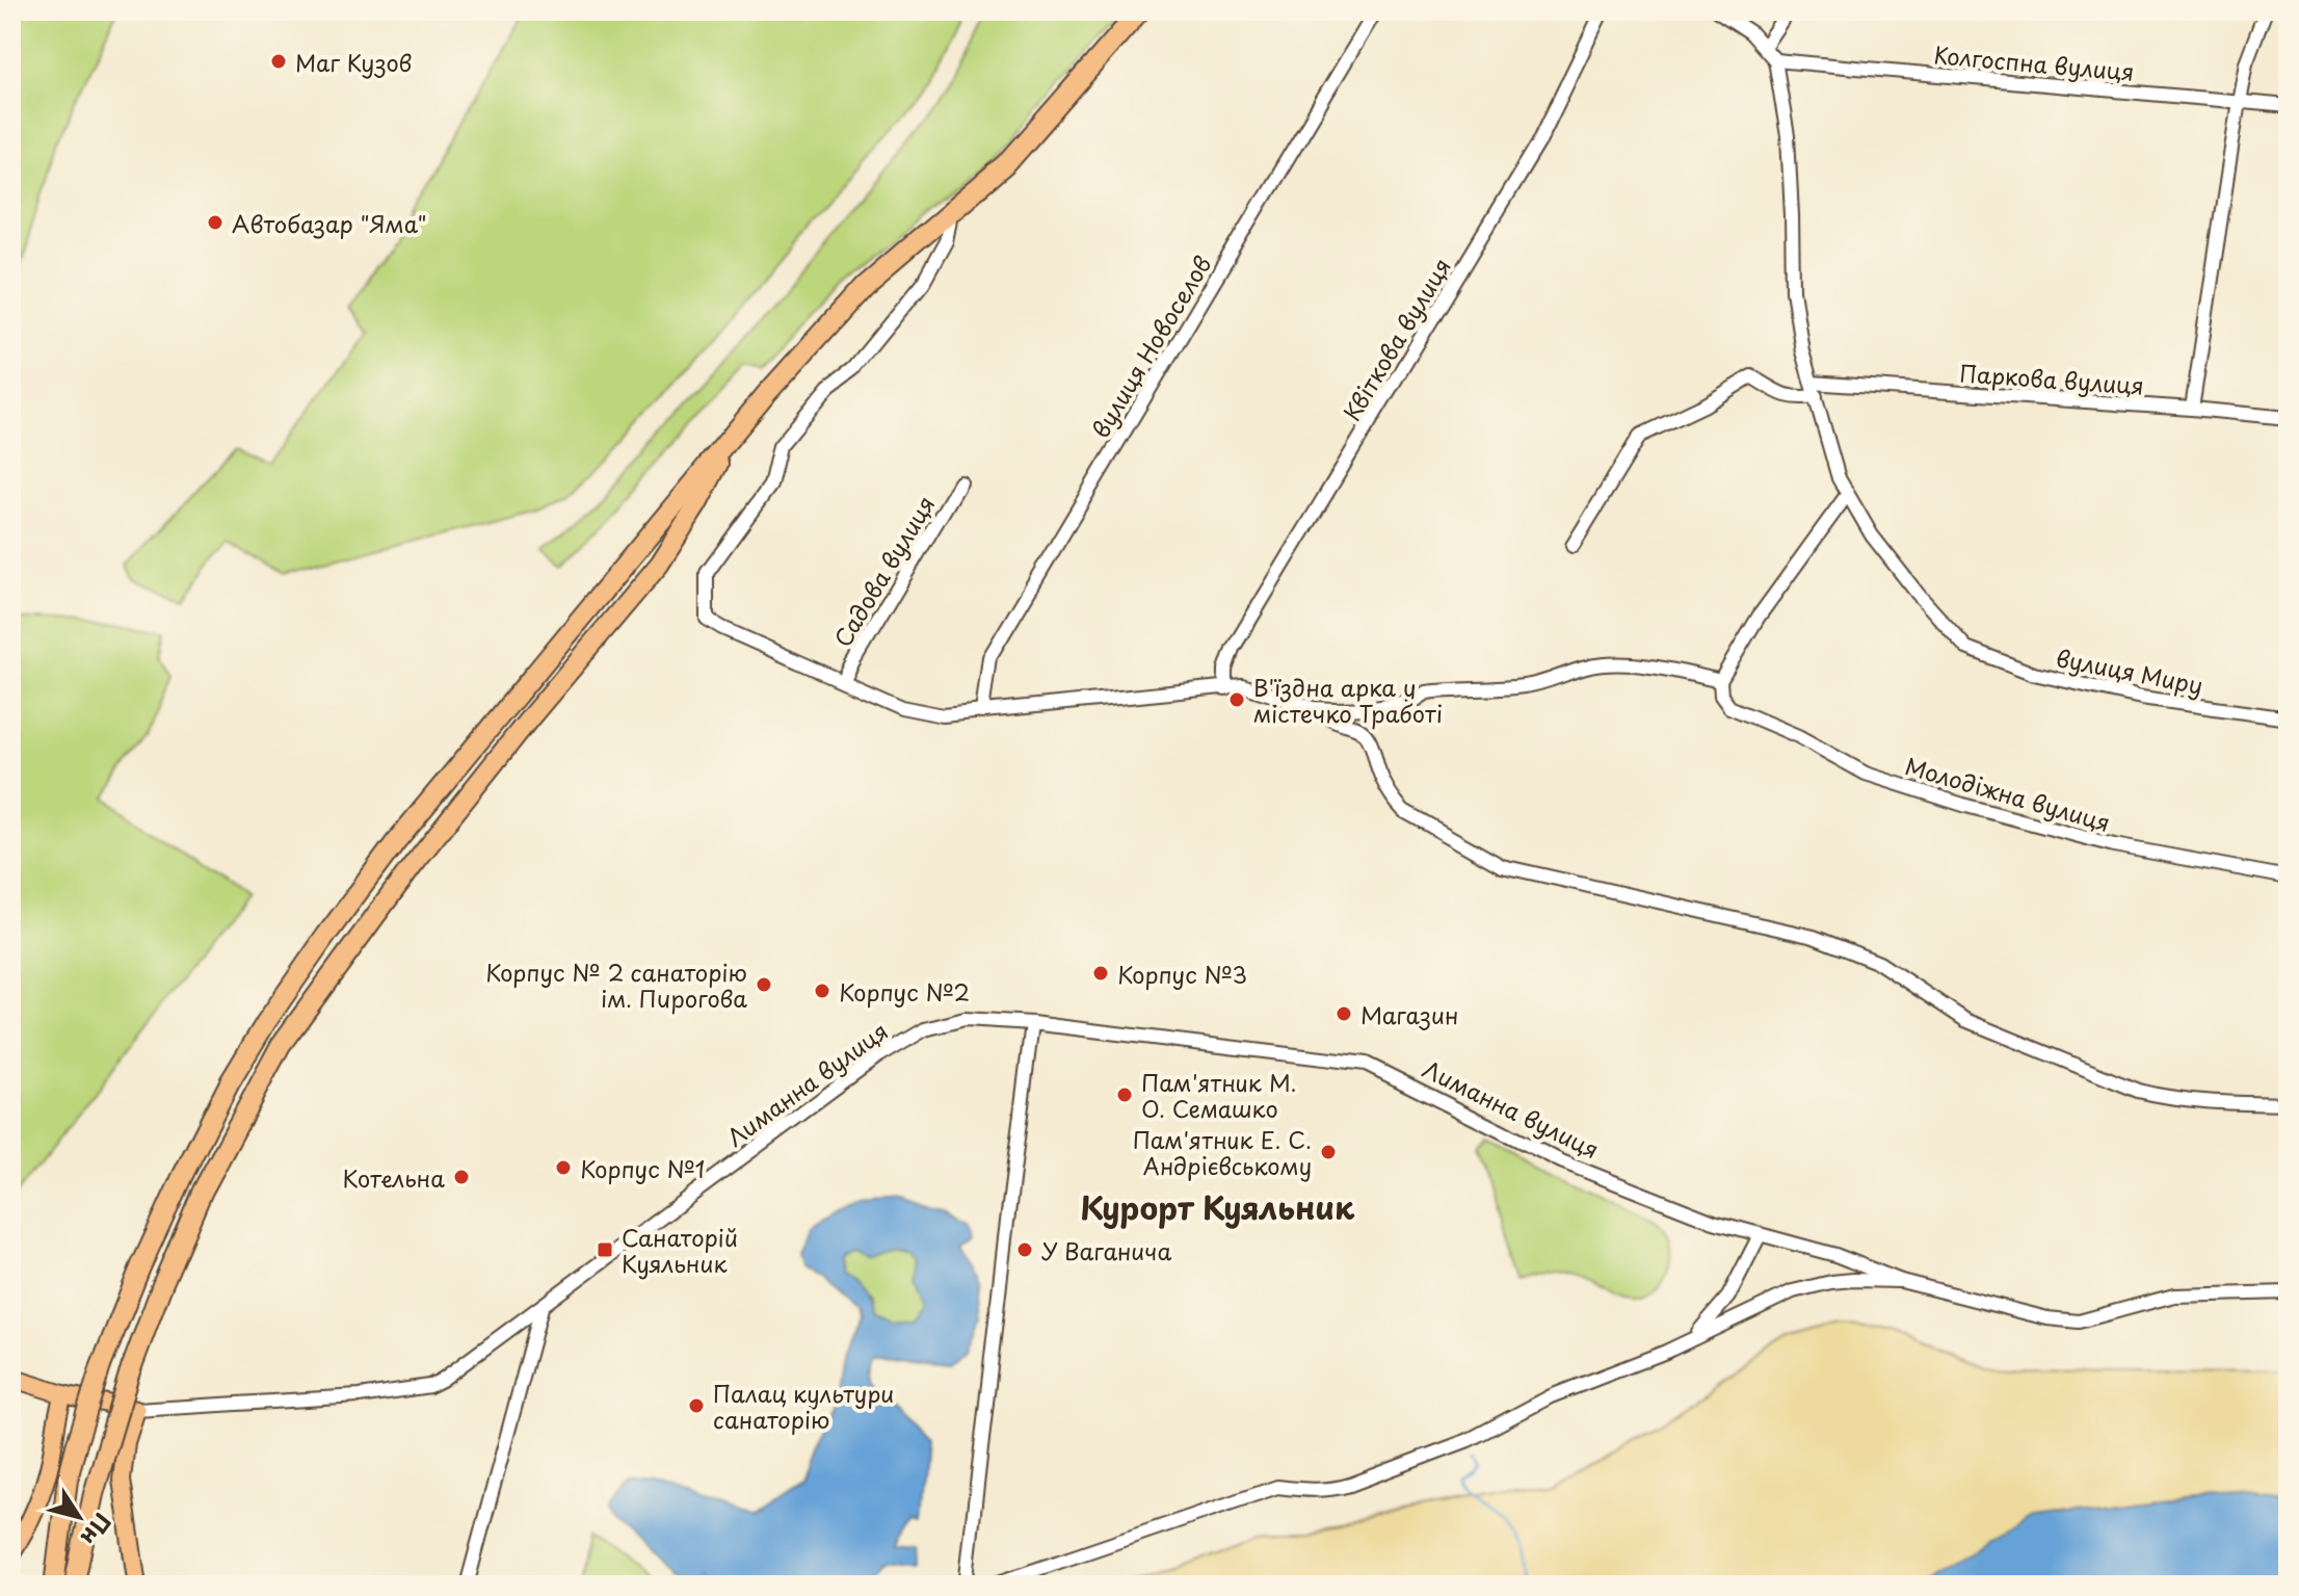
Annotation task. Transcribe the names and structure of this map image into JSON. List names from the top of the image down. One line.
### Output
{"streets":{"main road":["Лиманна вулиця"],"street":["Колгоспна вулиця","Квіткова вулиця","вулиця Новоселов","Паркова вулиця","Садова вулиця","вулиця Миру","Молодіжна вулиця"]},"districts":["Курорт Куяльник"],"places":{"other":["Маг Кузов","Автобазар \"Яма\"","В'їздна арка у містечко Тработі","Корпус №3","Корпус № 2 санаторію ім. Пирогова","Корпус №2","Магазин","Пам'ятник М. О. Семашко","Пам'ятник Е. С. Андрієвському","Корпус №1","Котельна","У Ваганича","Палац культури санаторію"],"transit":["Санаторій Куяльник"]},"north":"bottom right"}
